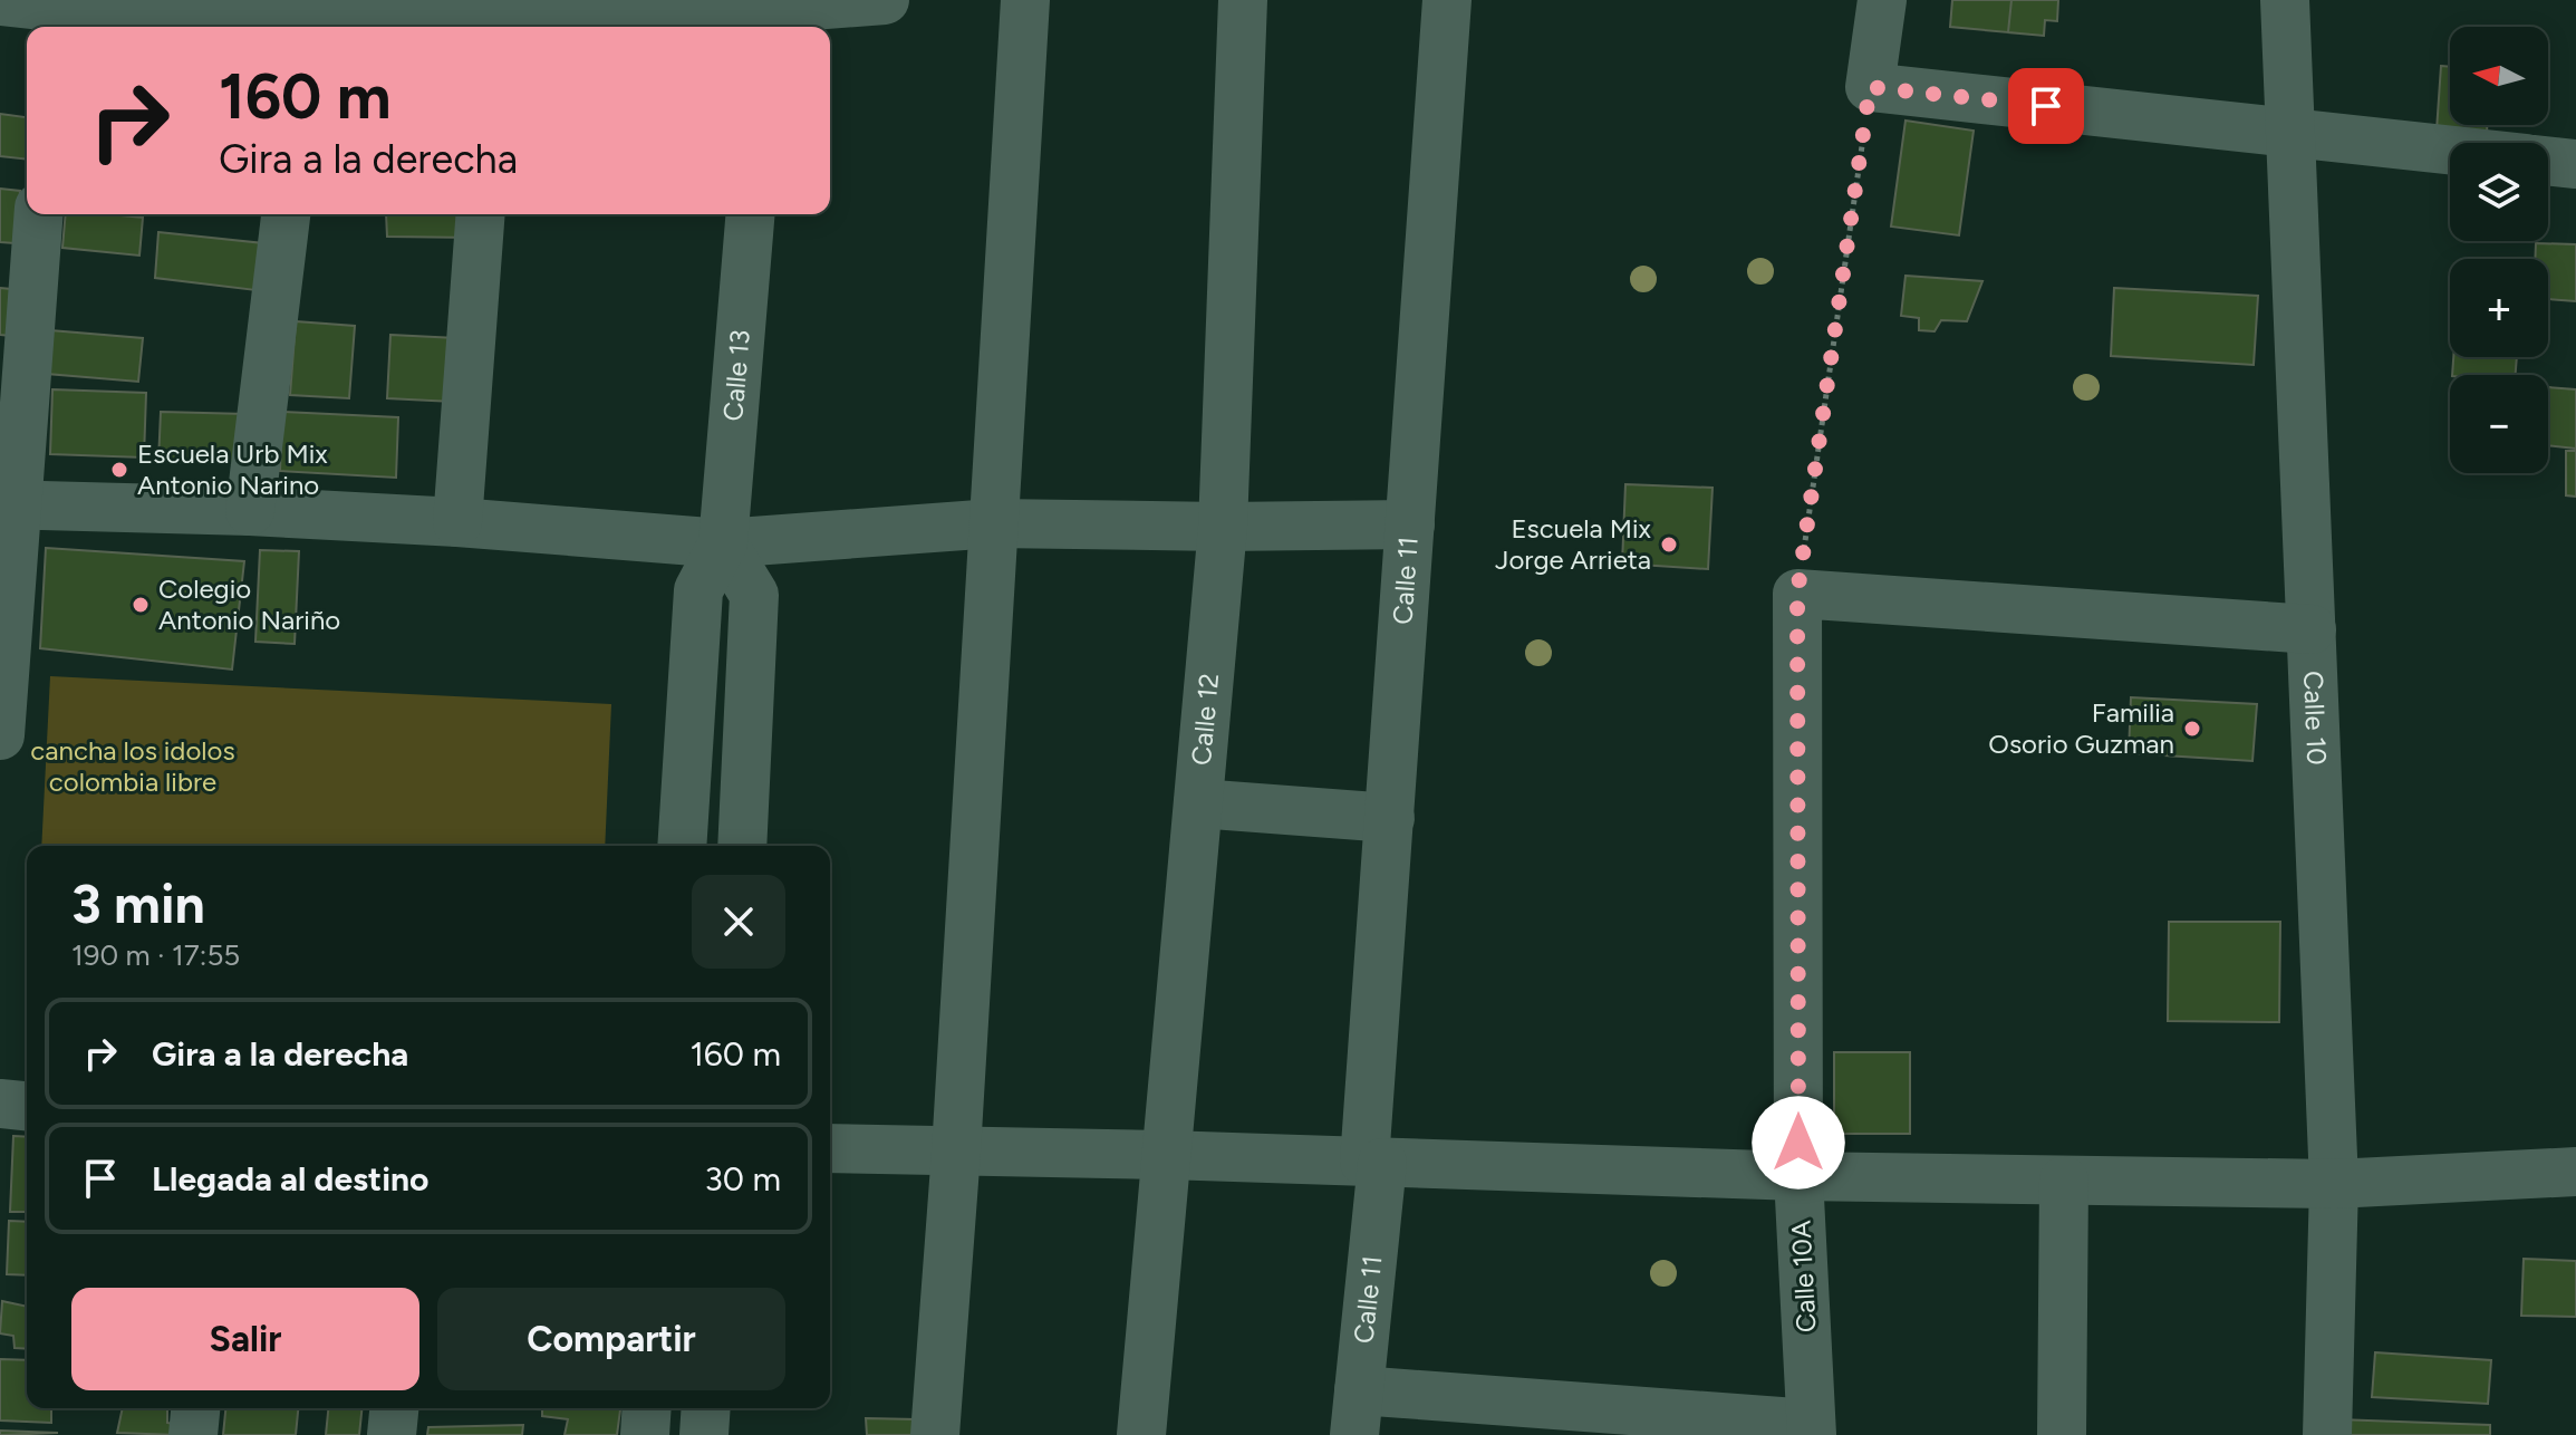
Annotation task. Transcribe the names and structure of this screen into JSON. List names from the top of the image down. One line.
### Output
{"streets":{"street":["Calle 13","Calle 11","Calle 10","Calle 12","Calle 10A"]},"parks":["cancha los idolos colombia libre"],"places":["Escuela Urb Mix Antonio Narino","Escuela Mix Jorge Arrieta","Colegio Antonio Nariño","Familia Osorio Guzman"],"north":"left","page":{"map_buttons":["+","−"],"turn":["160 m","Gira a la derecha"],"heading":["3 min","190 m · 17:55"],"list":[{"name":"Gira a la derecha","value":"160 m"},{"name":"Llegada al destino","value":"30 m"}],"buttons":["Salir","Compartir"]}}
